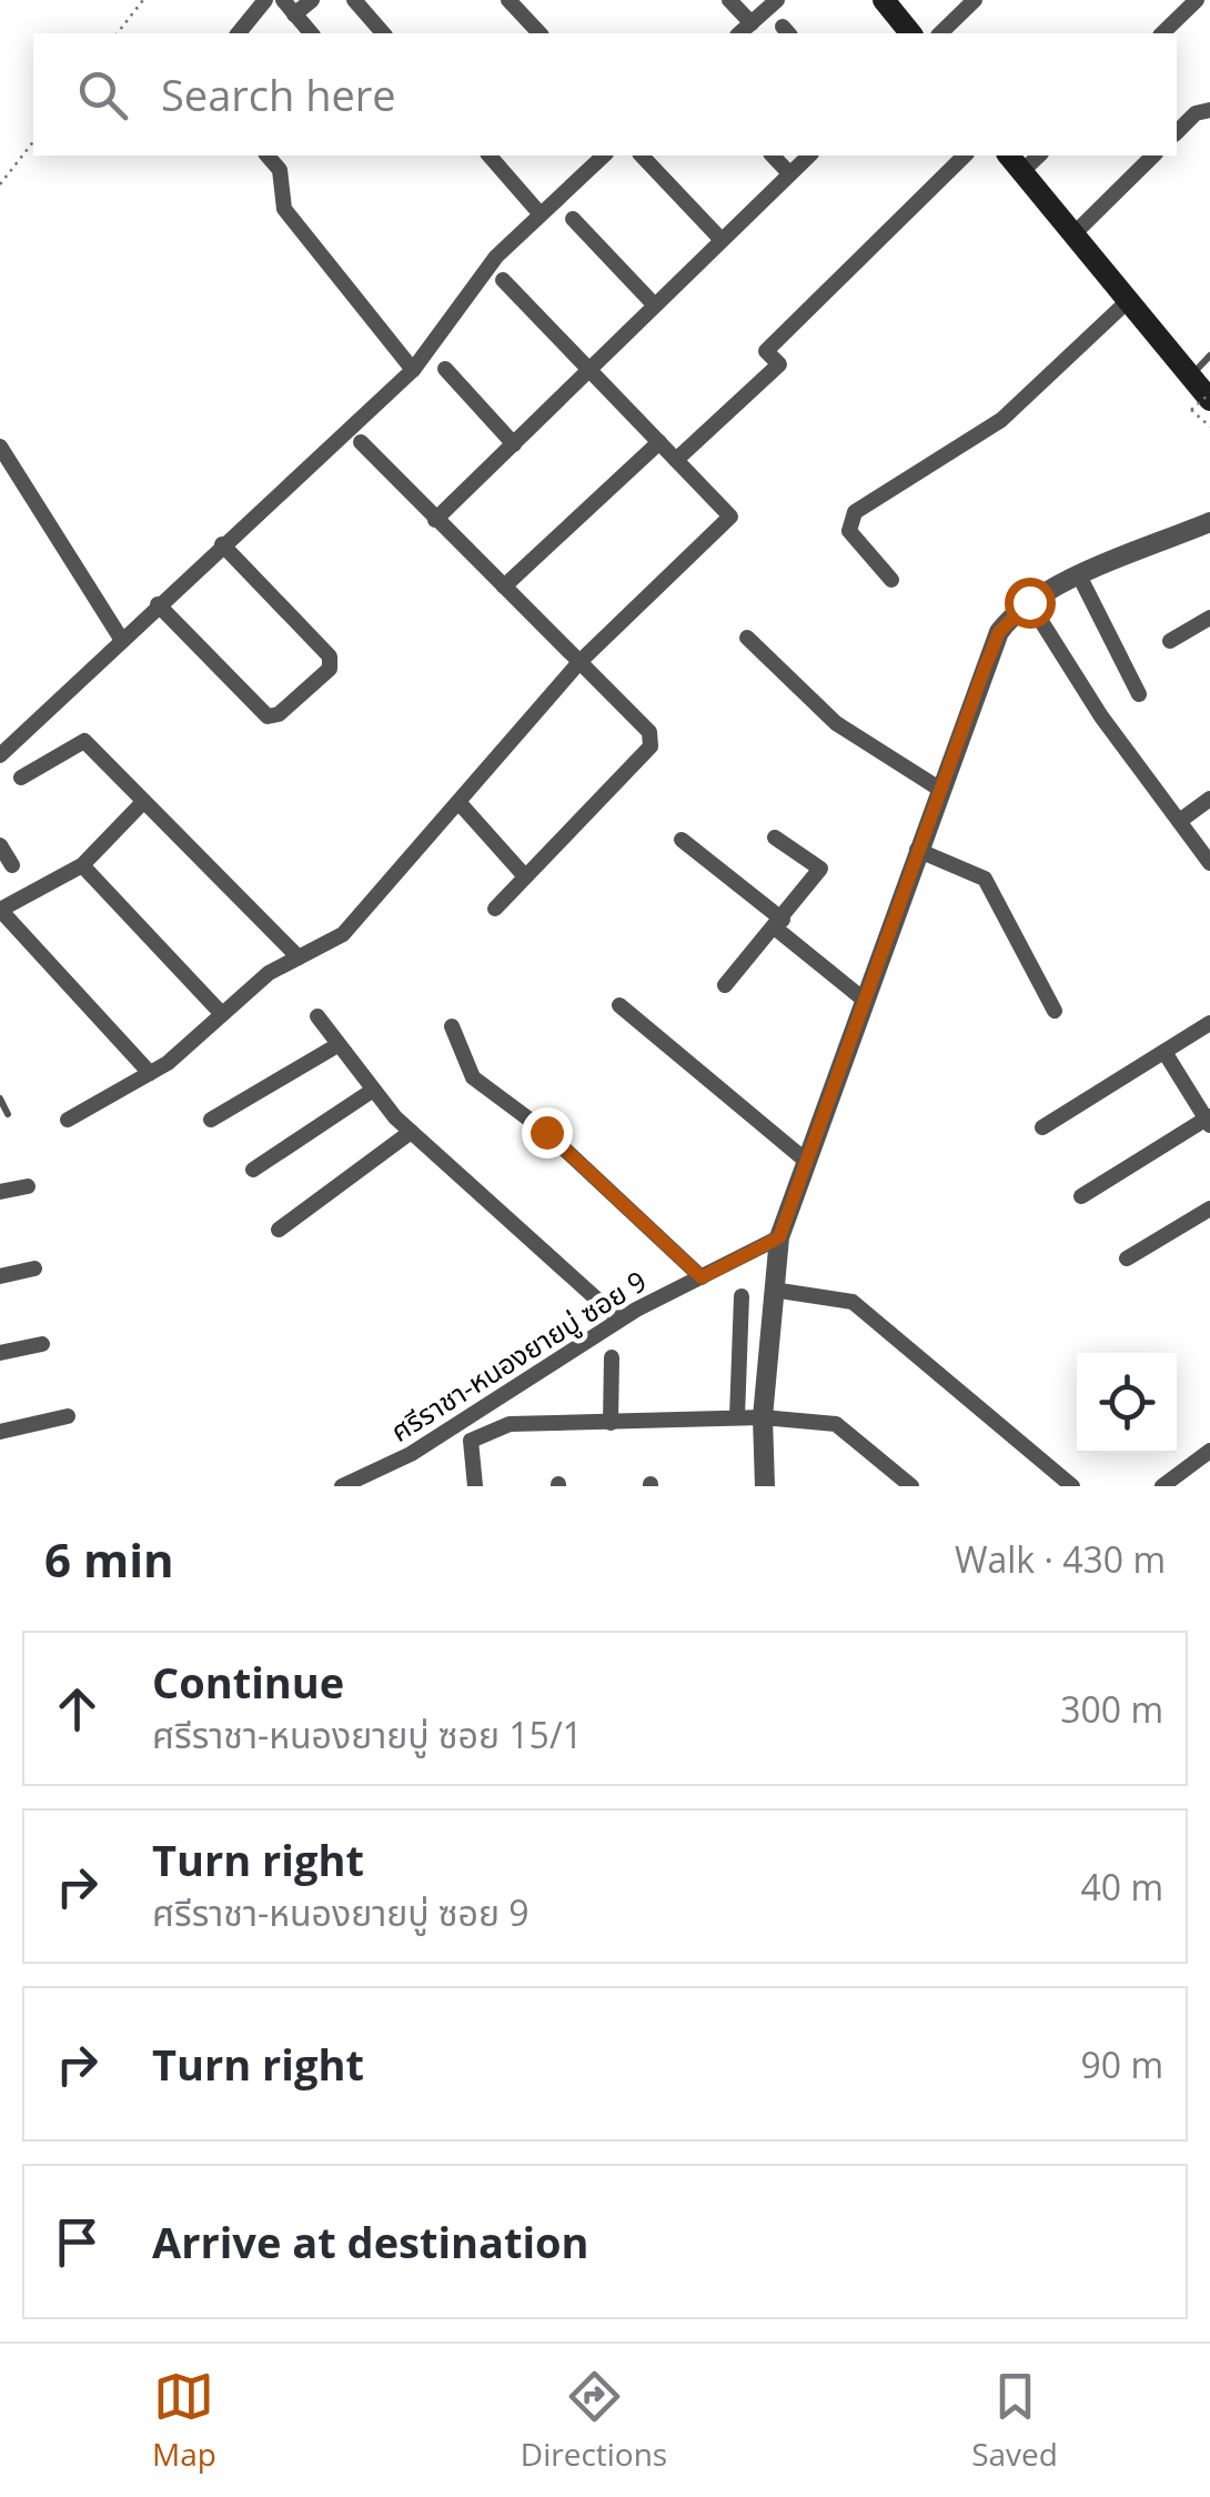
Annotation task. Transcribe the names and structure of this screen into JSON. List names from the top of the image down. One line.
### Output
{"streets":{"street":["ศรีราชา-หนองยายบู่ ซอย 9"]},"page":{"search":"Search here","heading":["6 min","Walk · 430 m"],"list":[["Continue","ศรีราชา-หนองยายบู่ ซอย 15/1","300 m"],["Turn right","ศรีราชา-หนองยายบู่ ซอย 9","40 m"],["Turn right","90 m"],"Arrive at destination"],"nav":["Map","Directions","Saved"]}}
